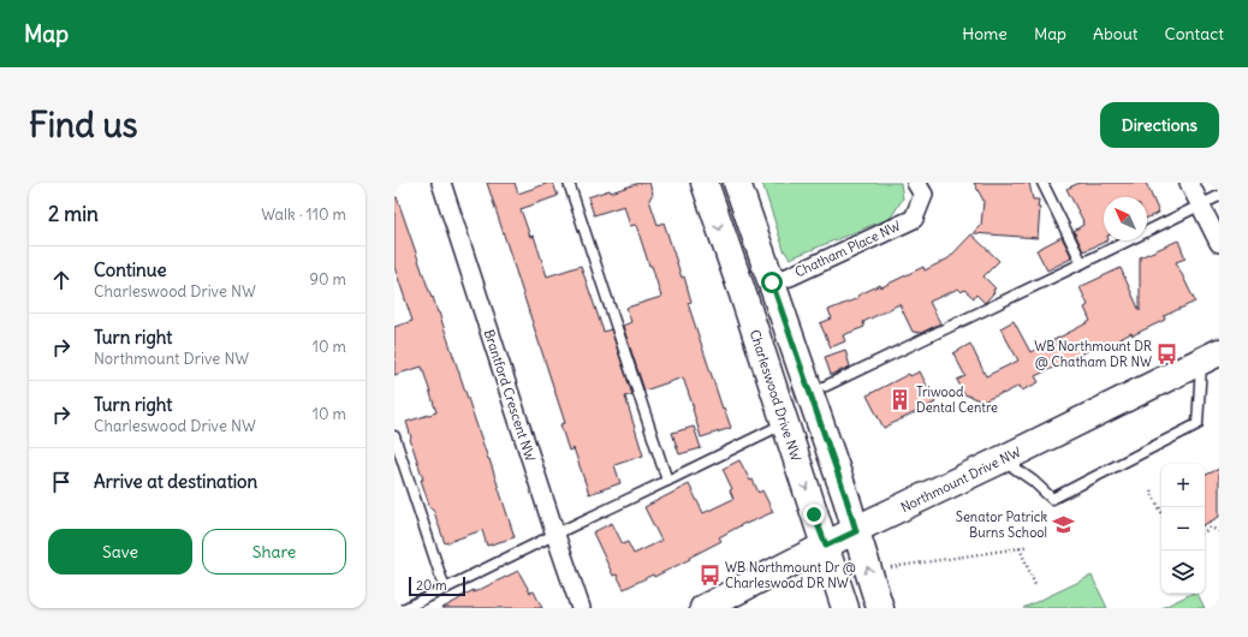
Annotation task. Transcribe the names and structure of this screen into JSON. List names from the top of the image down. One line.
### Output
{"streets":{"street":["Chatham Place NW","Brantford Crescent NW","Charleswood Drive NW","Northmount Drive NW"]},"crossings":[["Charleswood Drive NW","Northmount Drive NW"]],"places":{"bus stop":["WB Northmount DR @ Chatham DR NW","WB Northmount Dr @ Charleswood DR NW"],"building":["Triwood Dental Centre"],"school or university":["Senator Patrick Burns School"]},"scale_bar":"20 m","north":"top left","page":{"header":"Map","nav":["Home","Map","About","Contact"],"buttons":["Directions",["Save","Share"]],"title":"Find us","heading":["2 min","Walk · 110 m"],"list":[["Continue","Charleswood Drive NW","90 m"],["Turn right","Northmount Drive NW","10 m"],["Turn right","Charleswood Drive NW","10 m"],"Arrive at destination"],"map_buttons":["+","−"],"scale":"20 m"}}
